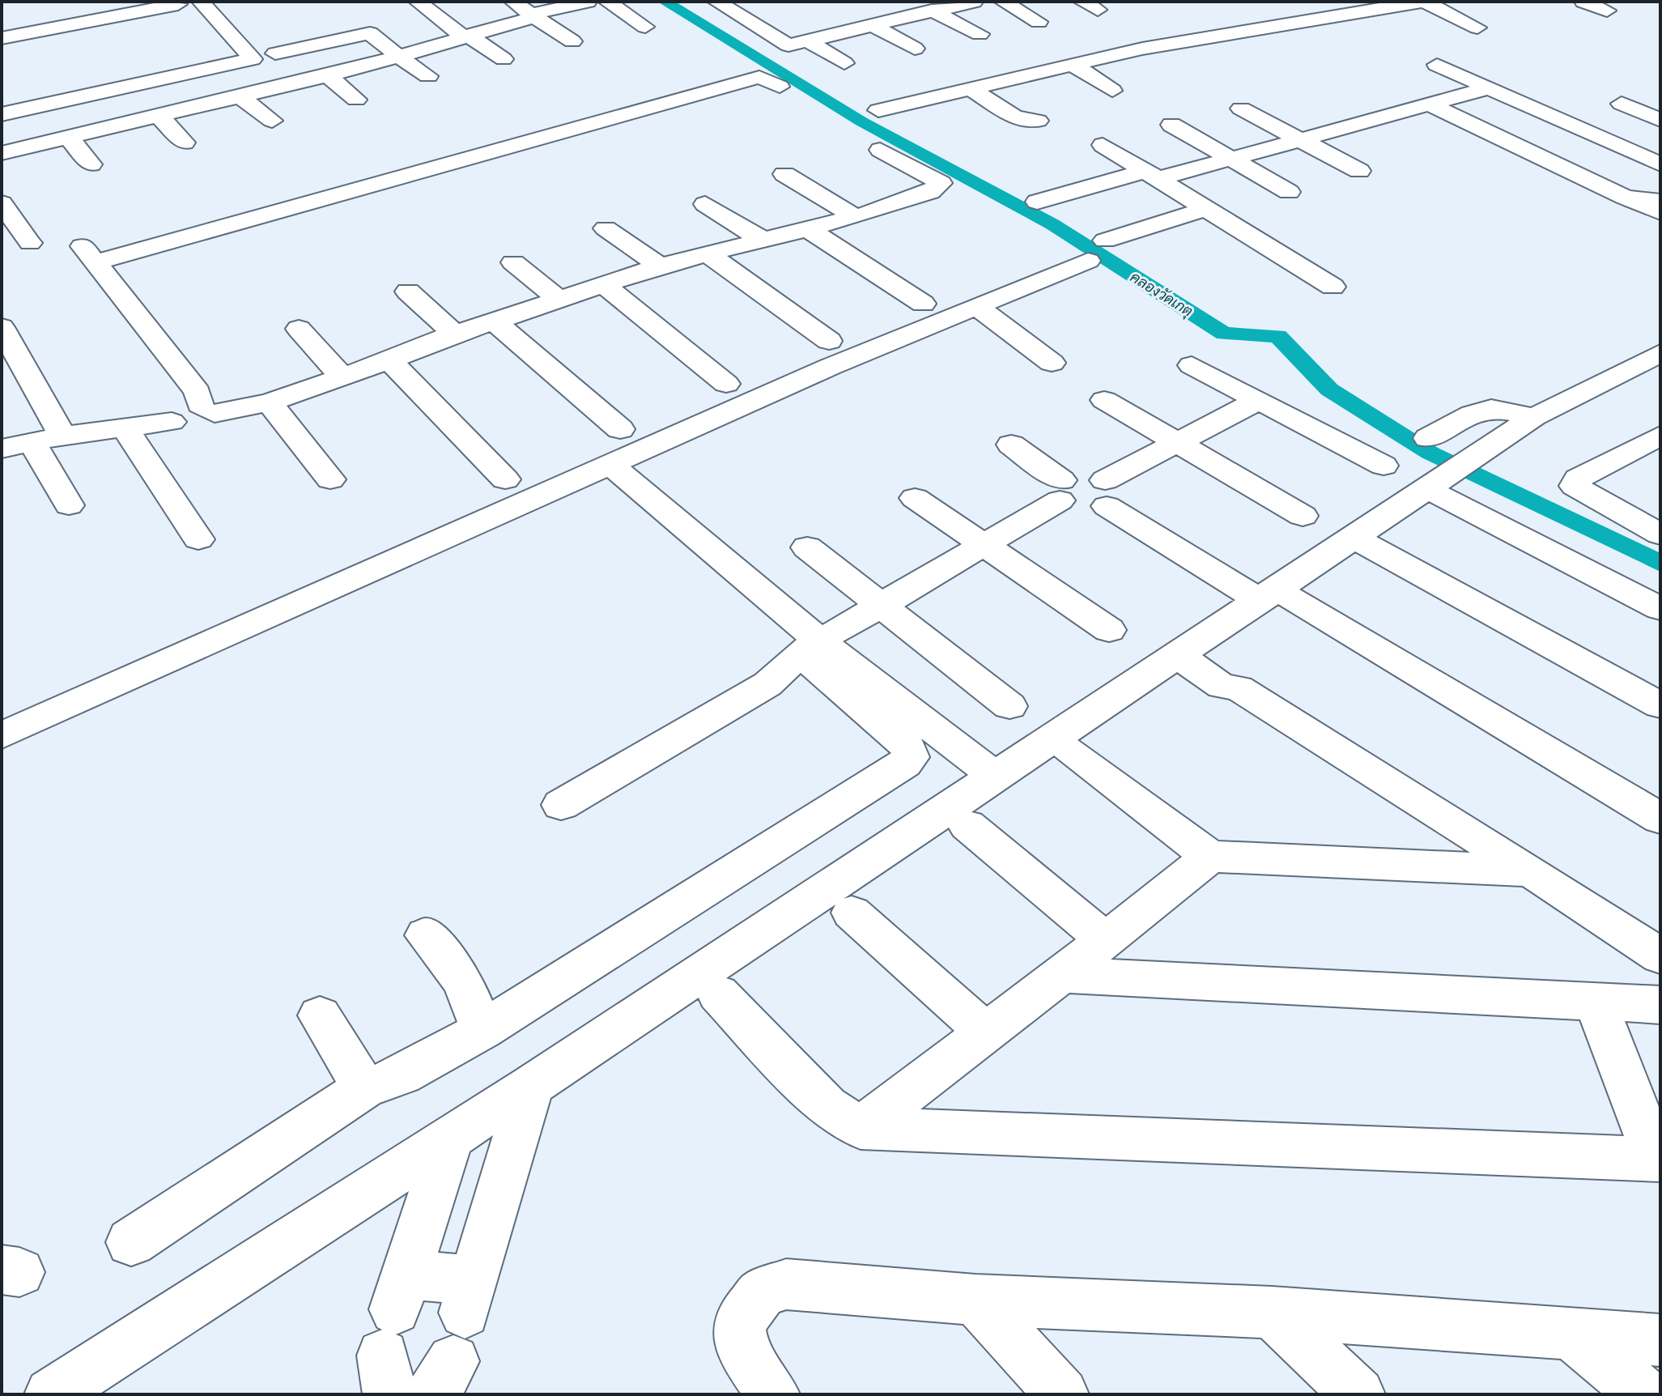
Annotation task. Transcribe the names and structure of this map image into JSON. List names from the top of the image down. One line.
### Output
{"water":["คลองวัดเกตุ"]}
